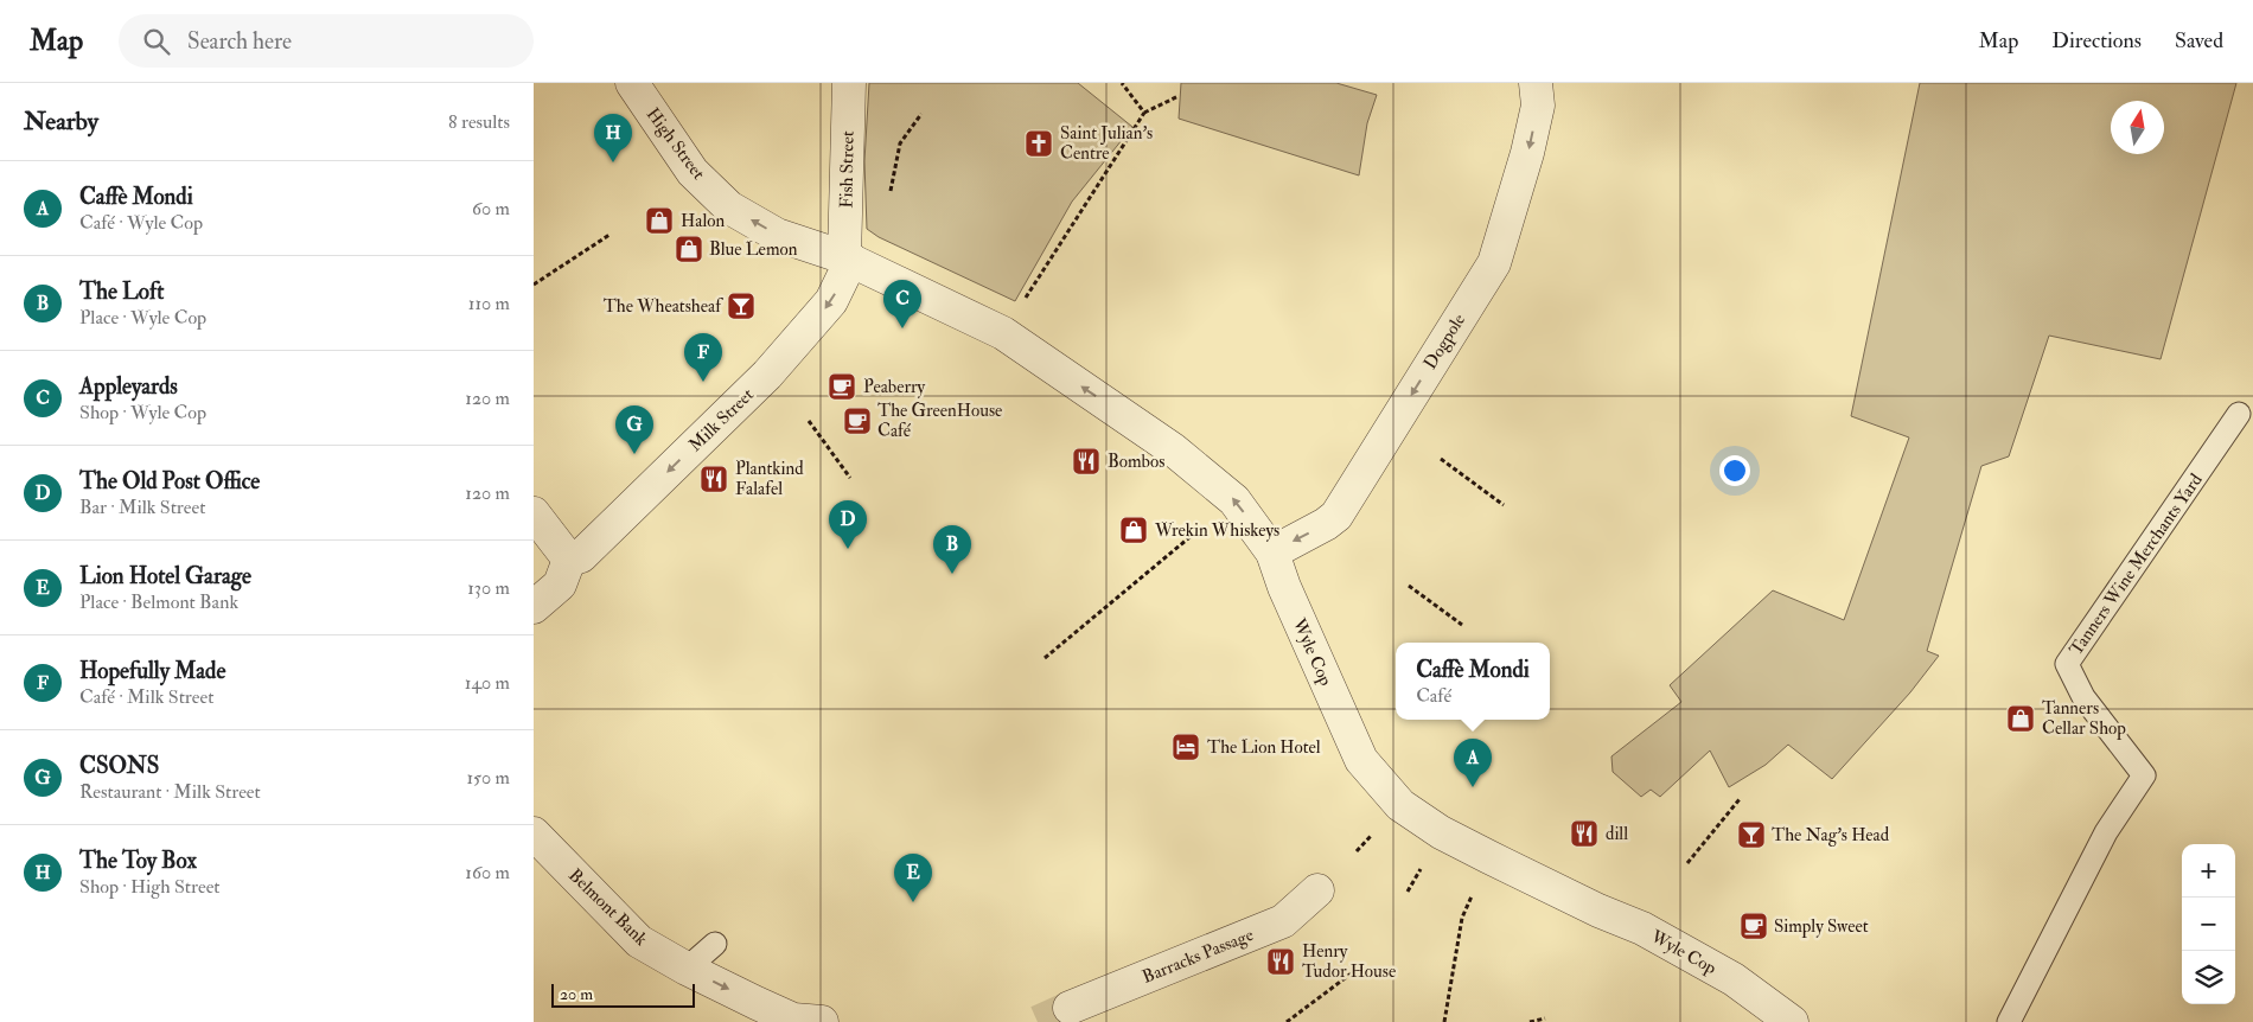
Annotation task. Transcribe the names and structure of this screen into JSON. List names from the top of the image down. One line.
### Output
{"streets":{"street":["High Street","Fish Street","Dogpole","Milk Street","Wyle Cop","Belmont Bank","Barracks Passage"],"lane":["Tanners Wine Merchants Yard"]},"crossings":[["High Street","Fish Street"],["High Street","Milk Street"],["High Street","Wyle Cop"],["Fish Street","Milk Street"],["Fish Street","Wyle Cop"],["Dogpole","Wyle Cop"],["Milk Street","Wyle Cop"]],"one_way":["High Street","Dogpole","Milk Street","Wyle Cop","Belmont Bank"],"places":{"church":["Saint Julian's Centre"],"shop":["Halon","Blue Lemon","Wrekin Whiskeys","Tanners Cellar Shop"],"bar":["The Wheatsheaf","The Nag's Head"],"cafe":["Peaberry","The GreenHouse Café","Simply Sweet"],"restaurant":["Bombos","Plantkind Falafel","dill","Henry Tudor House"],"hotel":["The Lion Hotel"]},"scale_bar":"20 m","north":"top","page":{"header":"Map","search":"Search here","nav":["Map","Directions","Saved"],"heading":["Nearby","8 results"],"pins":["H","C","F","G","D","B","A","E"],"list":[{"mark":"A","name":"Caffè Mondi","note":"Café · Wyle Cop","value":"60 m"},{"mark":"B","name":"The Loft","note":"Place · Wyle Cop","value":"110 m"},{"mark":"C","name":"Appleyards","note":"Shop · Wyle Cop","value":"120 m"},{"mark":"D","name":"The Old Post Office","note":"Bar · Milk Street","value":"120 m"},{"mark":"E","name":"Lion Hotel Garage","note":"Place · Belmont Bank","value":"130 m"},{"mark":"F","name":"Hopefully Made","note":"Café · Milk Street","value":"140 m"},{"mark":"G","name":"CSONS","note":"Restaurant · Milk Street","value":"150 m"},{"mark":"H","name":"The Toy Box","note":"Shop · High Street","value":"160 m"}],"popup":["Caffè Mondi","Café"],"map_buttons":["+","−"],"scale":"20 m"}}
